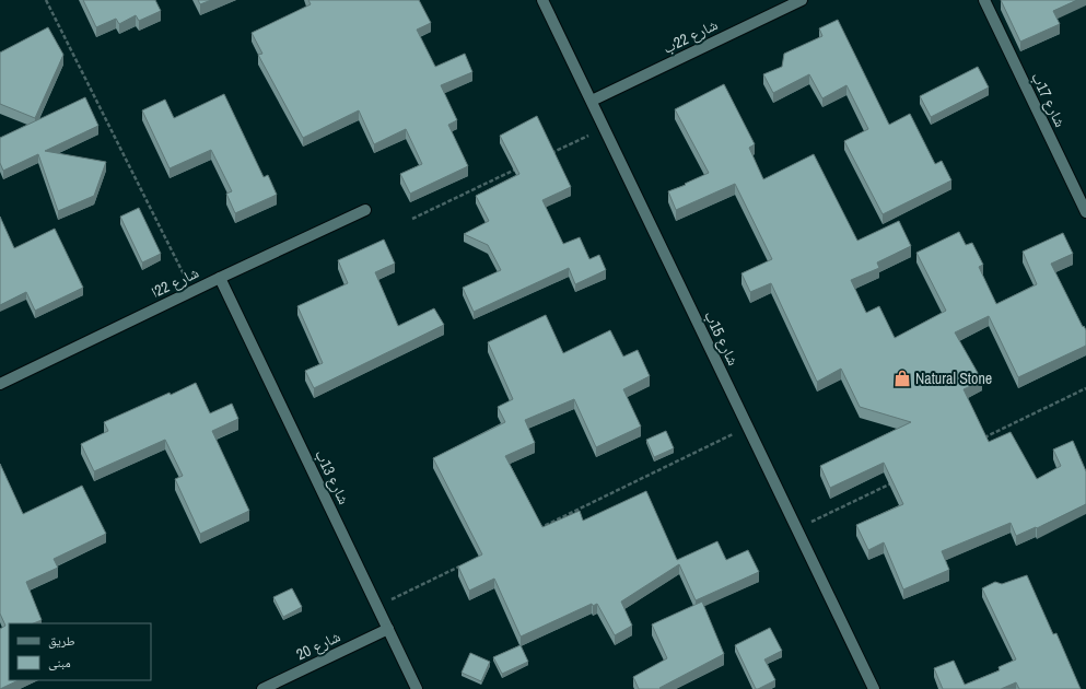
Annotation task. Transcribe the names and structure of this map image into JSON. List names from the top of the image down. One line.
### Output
{"streets":{"street":["شارع 22ب","شارع 17ب","شارع 22ا","شارع 15ب","شارع 13ب","شارع 20"]},"crossings":[["شارع 22ب","شارع 15ب"],["شارع 22ا","شارع 13ب"],["شارع 13ب","شارع 20"]],"places":{"shop":["Natural Stone"]},"legend":["طريق","مبنى"]}
